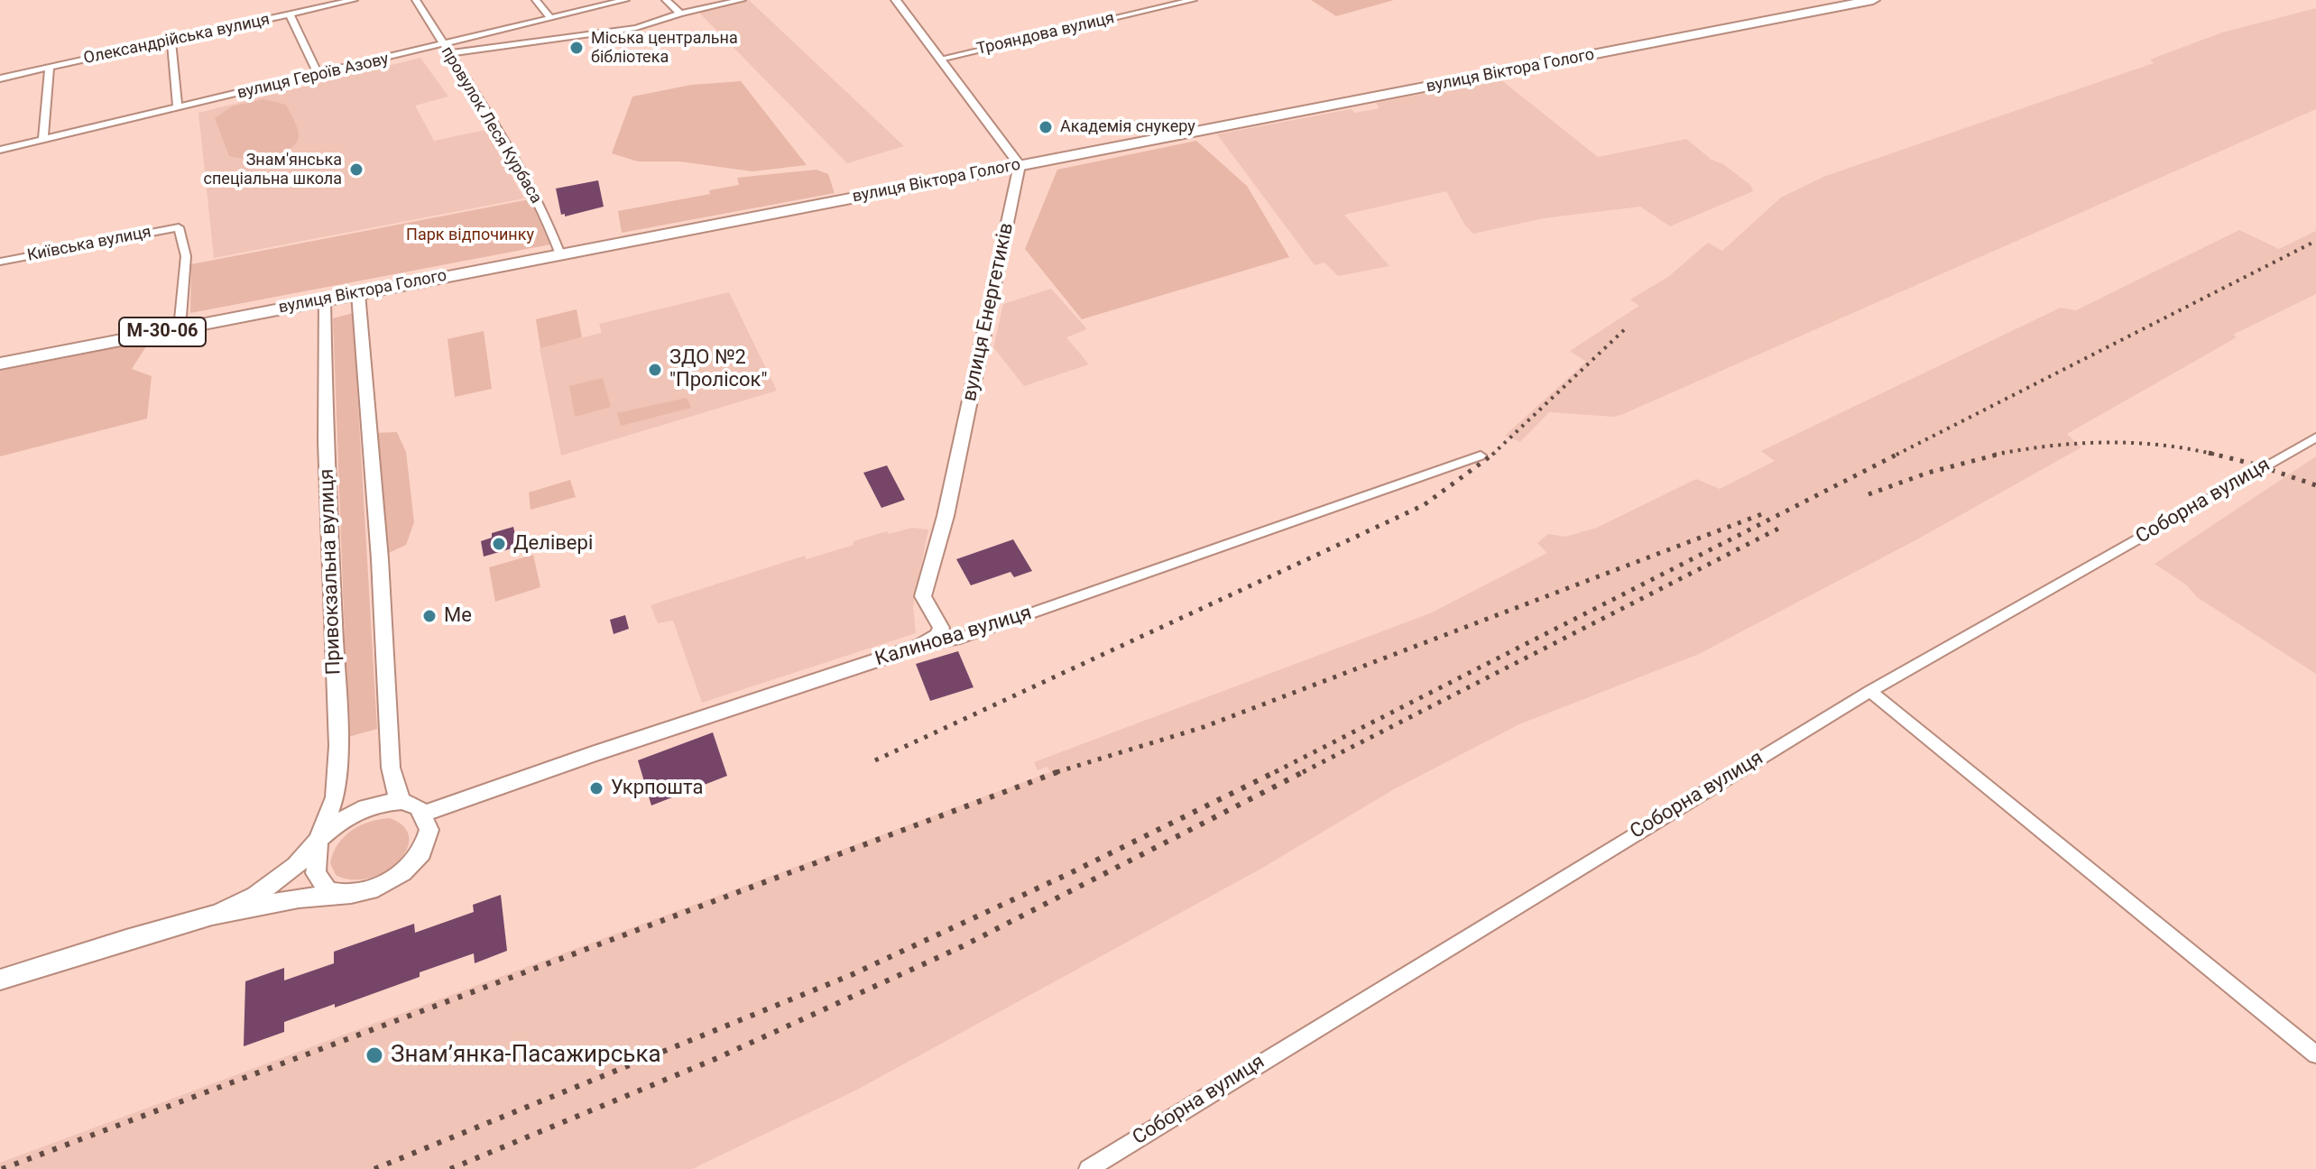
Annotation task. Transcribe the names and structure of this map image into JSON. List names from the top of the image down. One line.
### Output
{"streets":{"main road":["вулиця Віктора Голого","М-30-06"],"street":["Трояндова вулиця","Олександрійська вулиця","вулиця Героїв Азову","провулок Леся Курбаса","Київська вулиця","вулиця Енергетиків","Соборна вулиця","Привокзальна вулиця","Калинова вулиця"]},"crossings":[["вулиця Віктора Голого","провулок Леся Курбаса"],["вулиця Віктора Голого","Київська вулиця"],["вулиця Віктора Голого","вулиця Енергетиків"],["вулиця Віктора Голого","Привокзальна вулиця"],["вулиця Героїв Азову","провулок Леся Курбаса"],["вулиця Енергетиків","Калинова вулиця"],["Привокзальна вулиця","Калинова вулиця"]],"parks":["Парк відпочинку"],"places":["Міська центральна бібліотека","Академія снукеру","Знам'янська спеціальна школа","ЗДО №2 \"Пролісок\"","Делівері","Me","Укрпошта","Знам’янка-Пасажирська"]}
